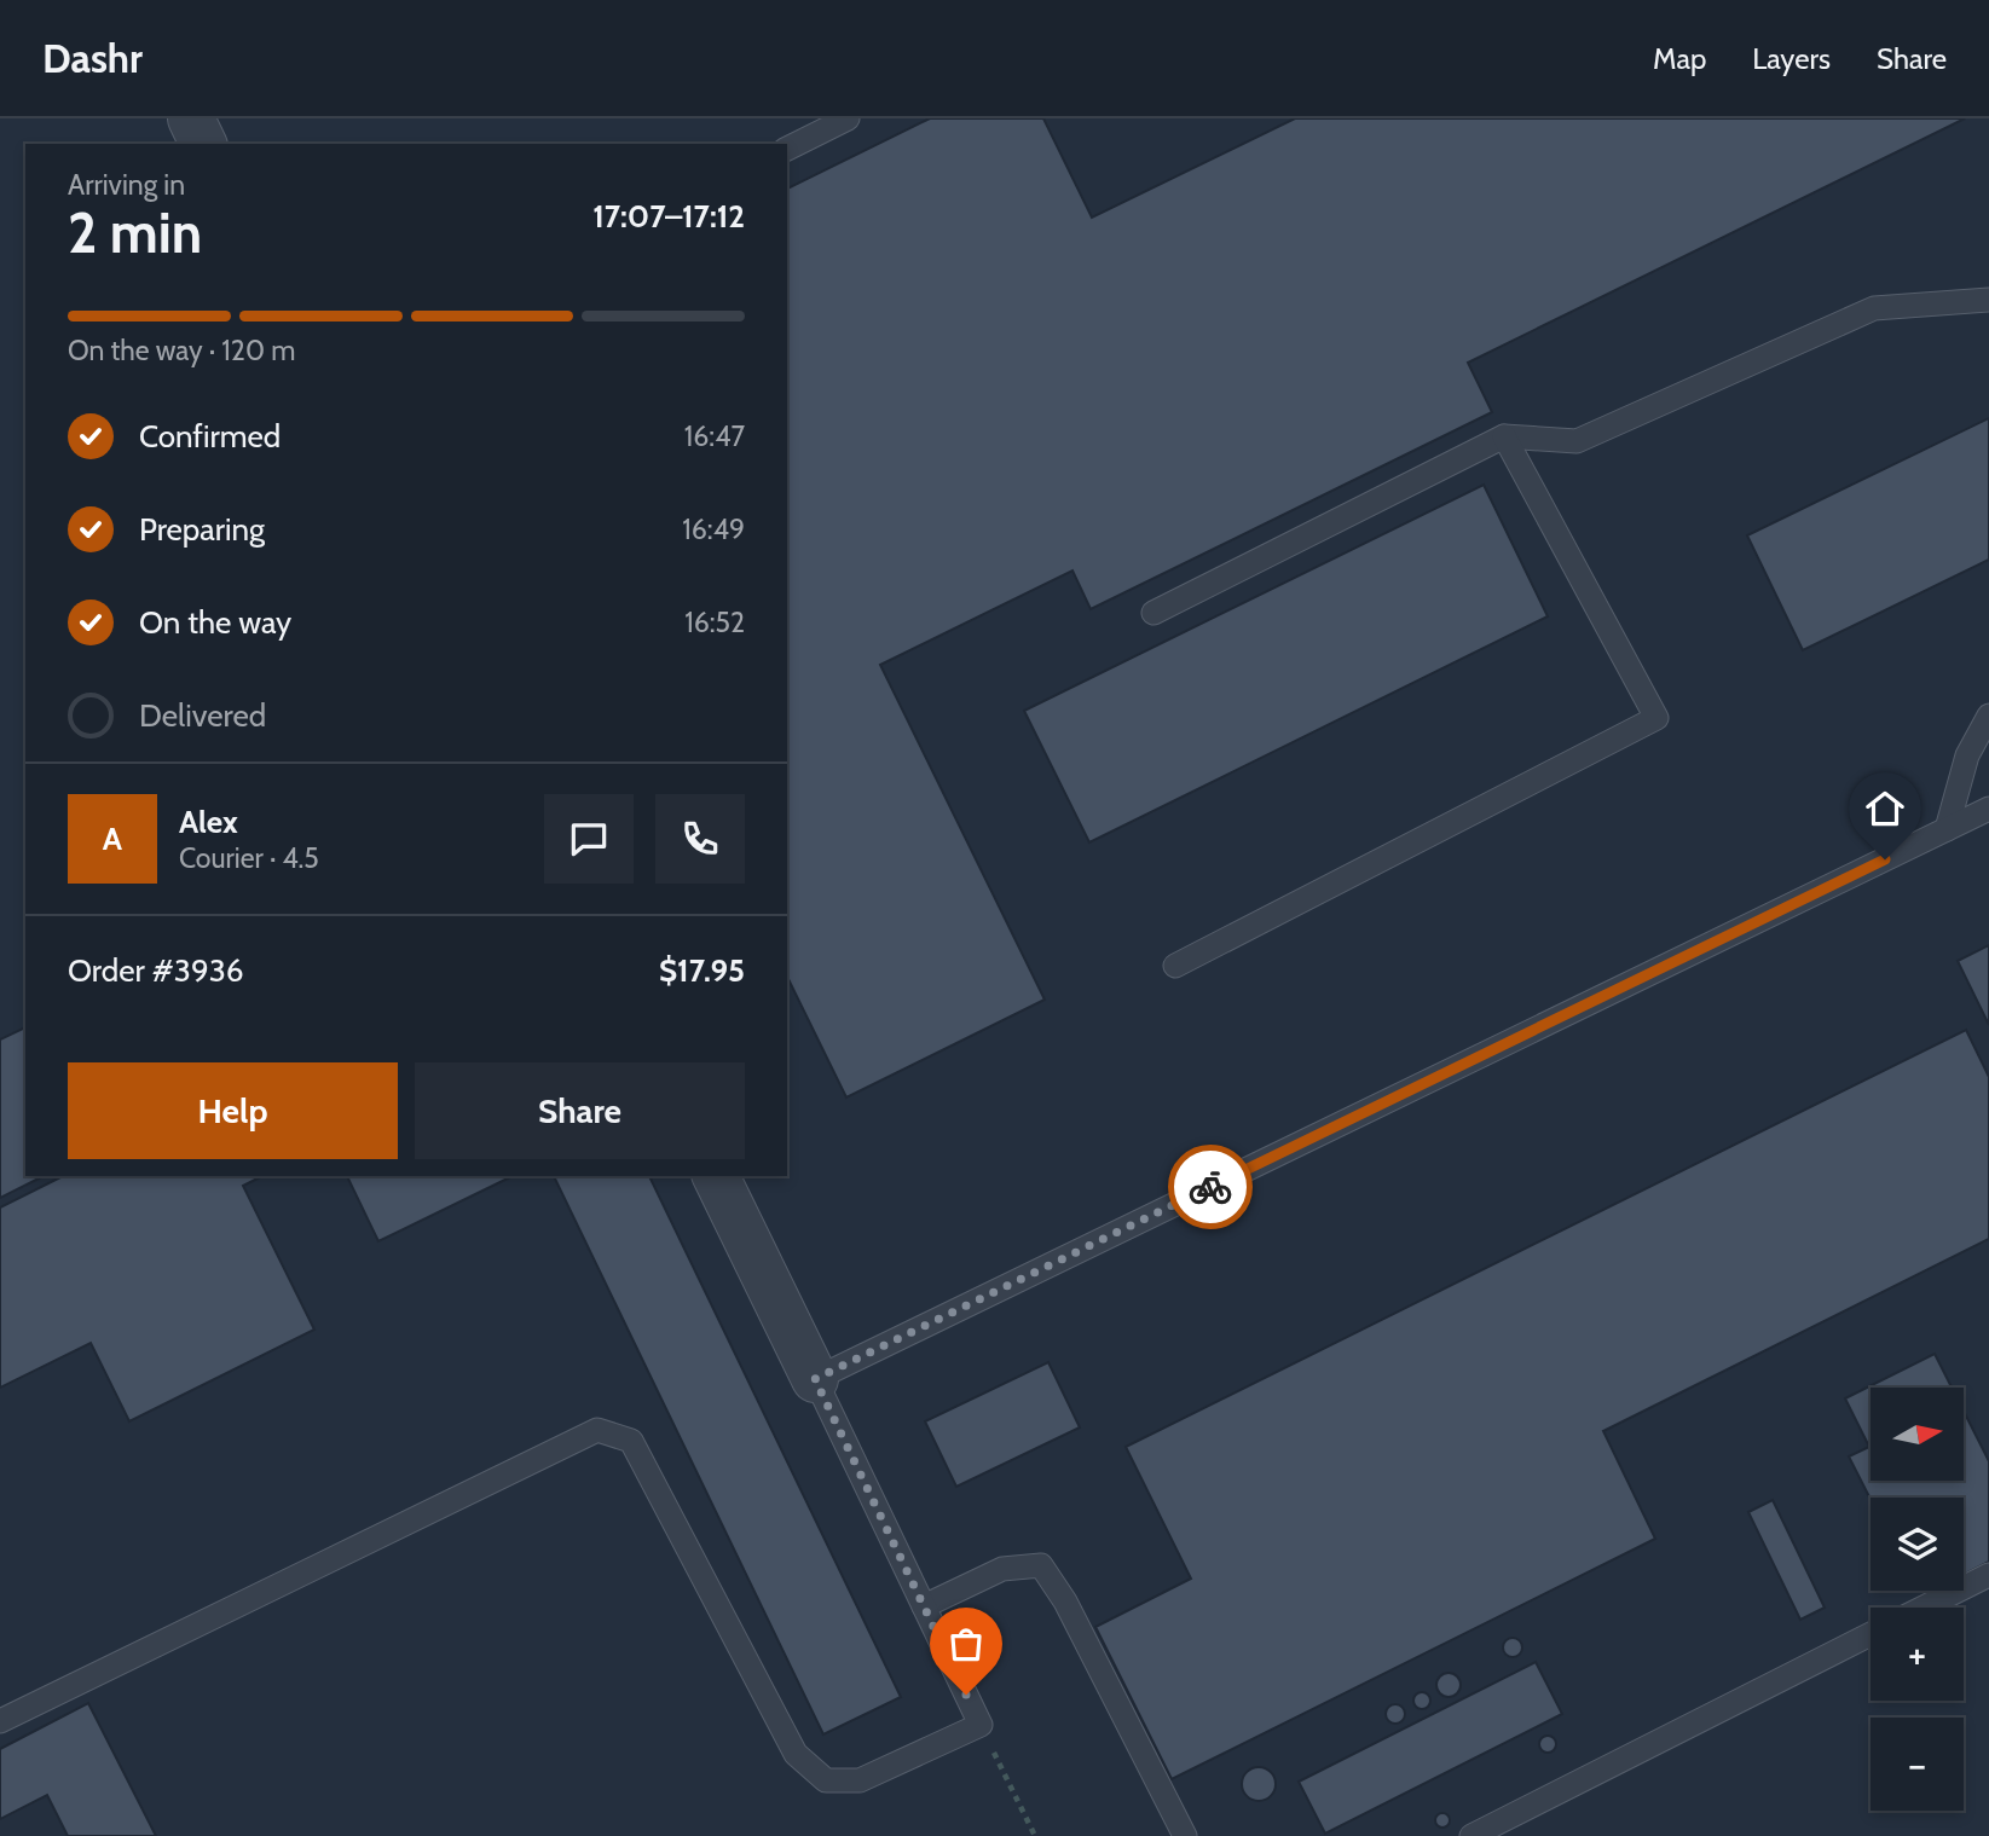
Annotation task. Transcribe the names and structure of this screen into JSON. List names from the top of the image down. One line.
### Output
{"north":"right","page":{"header":"Dashr","nav":["Map","Layers","Share"],"heading":["2 min","Arriving in","17:07–17:12"],"panel":["Alex","Courier · 4.5","Order #3936","$17.95"],"bar":"On the way · 120 m","list":[["Confirmed","16:47"],["Preparing","16:49"],["On the way","16:52"],"Delivered"],"round":"A","buttons":["Help","Share"],"map_buttons":["+","−"]}}
